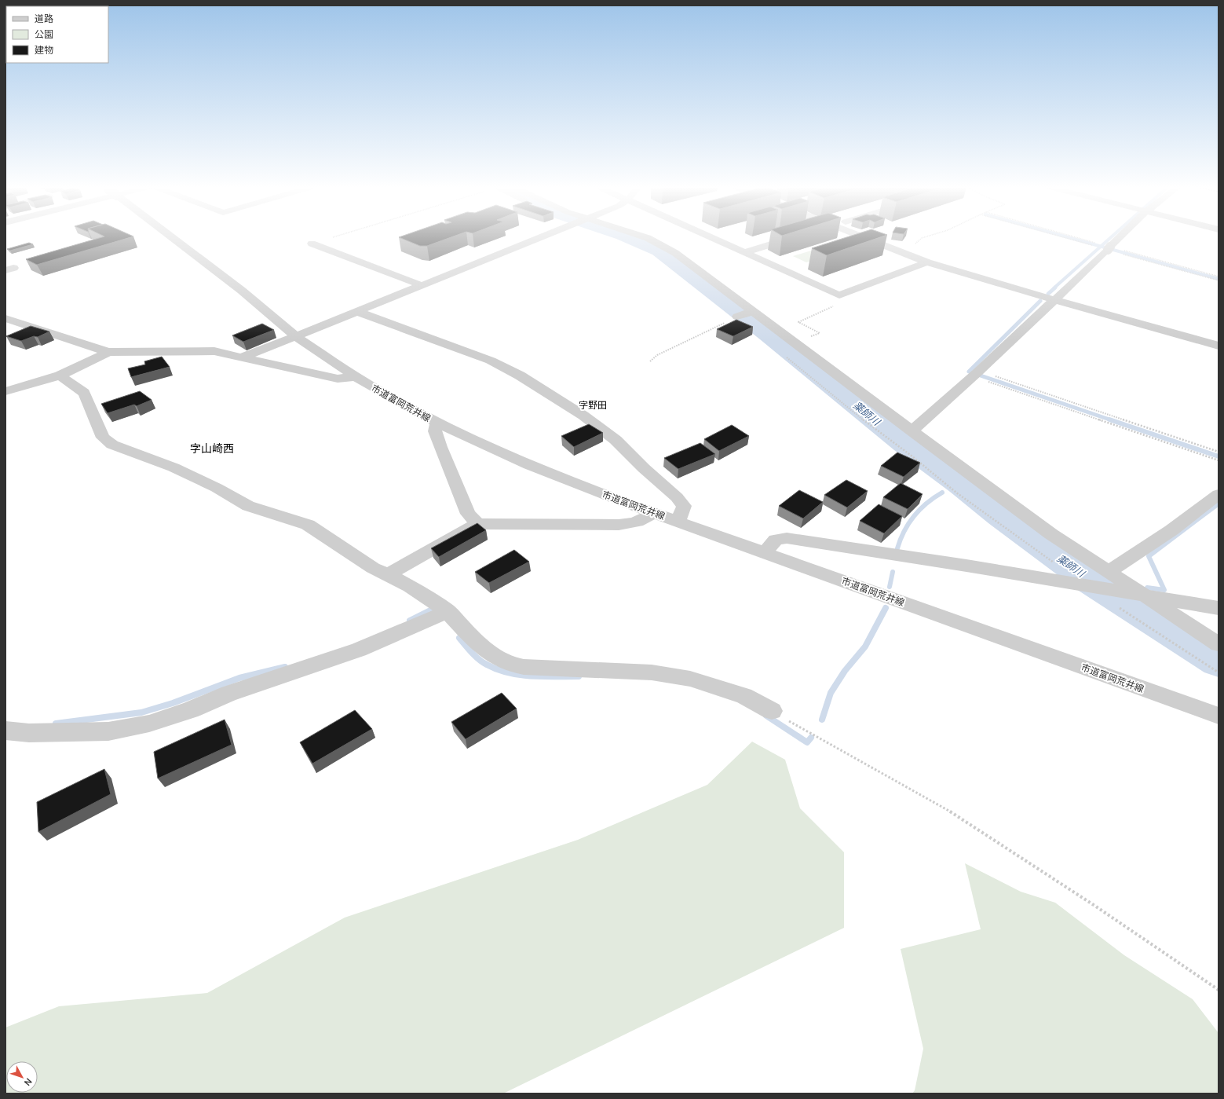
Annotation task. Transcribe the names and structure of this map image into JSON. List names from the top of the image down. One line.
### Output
{"streets":{"street":["市道富岡荒井線"]},"districts":["字野田","字山崎西"],"water":["薬師川"],"legend":["道路","公園","建物"],"north":"bottom right"}
